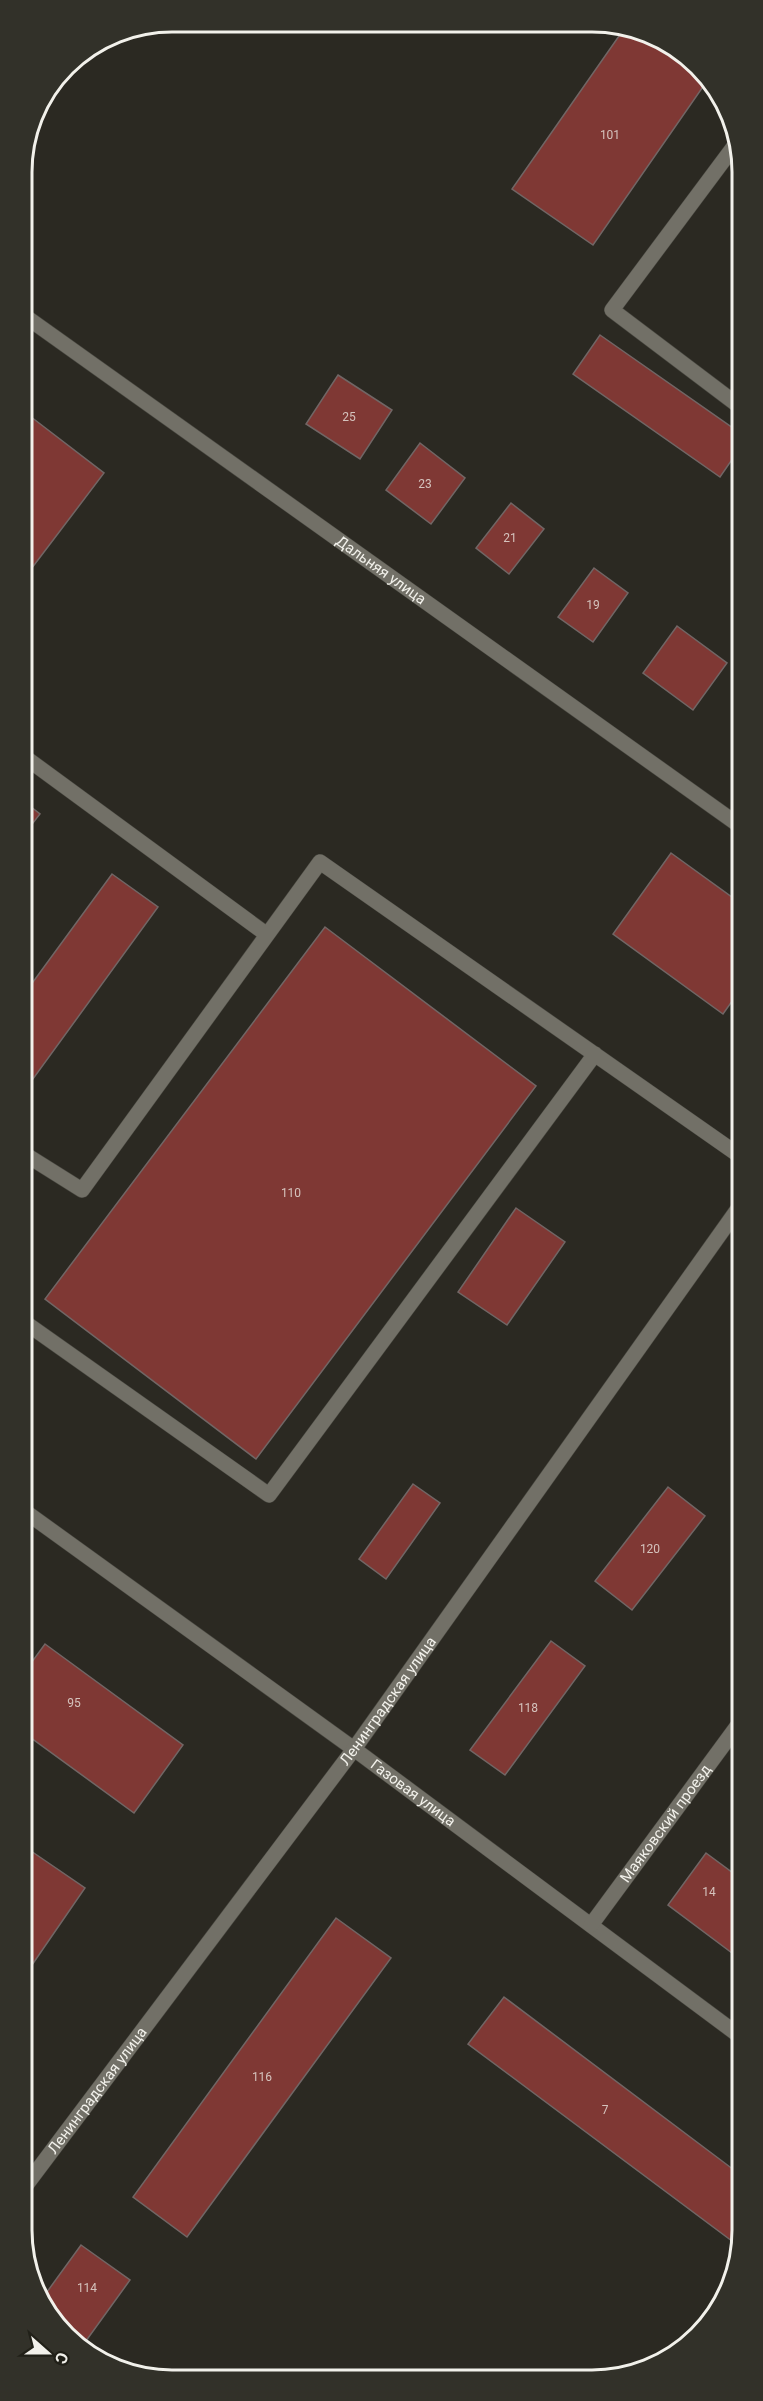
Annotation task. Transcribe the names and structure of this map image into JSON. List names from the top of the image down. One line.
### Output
{"streets":{"street":["Дальняя улица","Ленинградская улица","Газовая улица","Маяковский проезд"]},"crossings":[["Ленинградская улица","Газовая улица"],["Газовая улица","Маяковский проезд"]],"house_numbers":["101","25","23","21","19","110","120","95","118","14","116","7","114"],"north":"right"}
